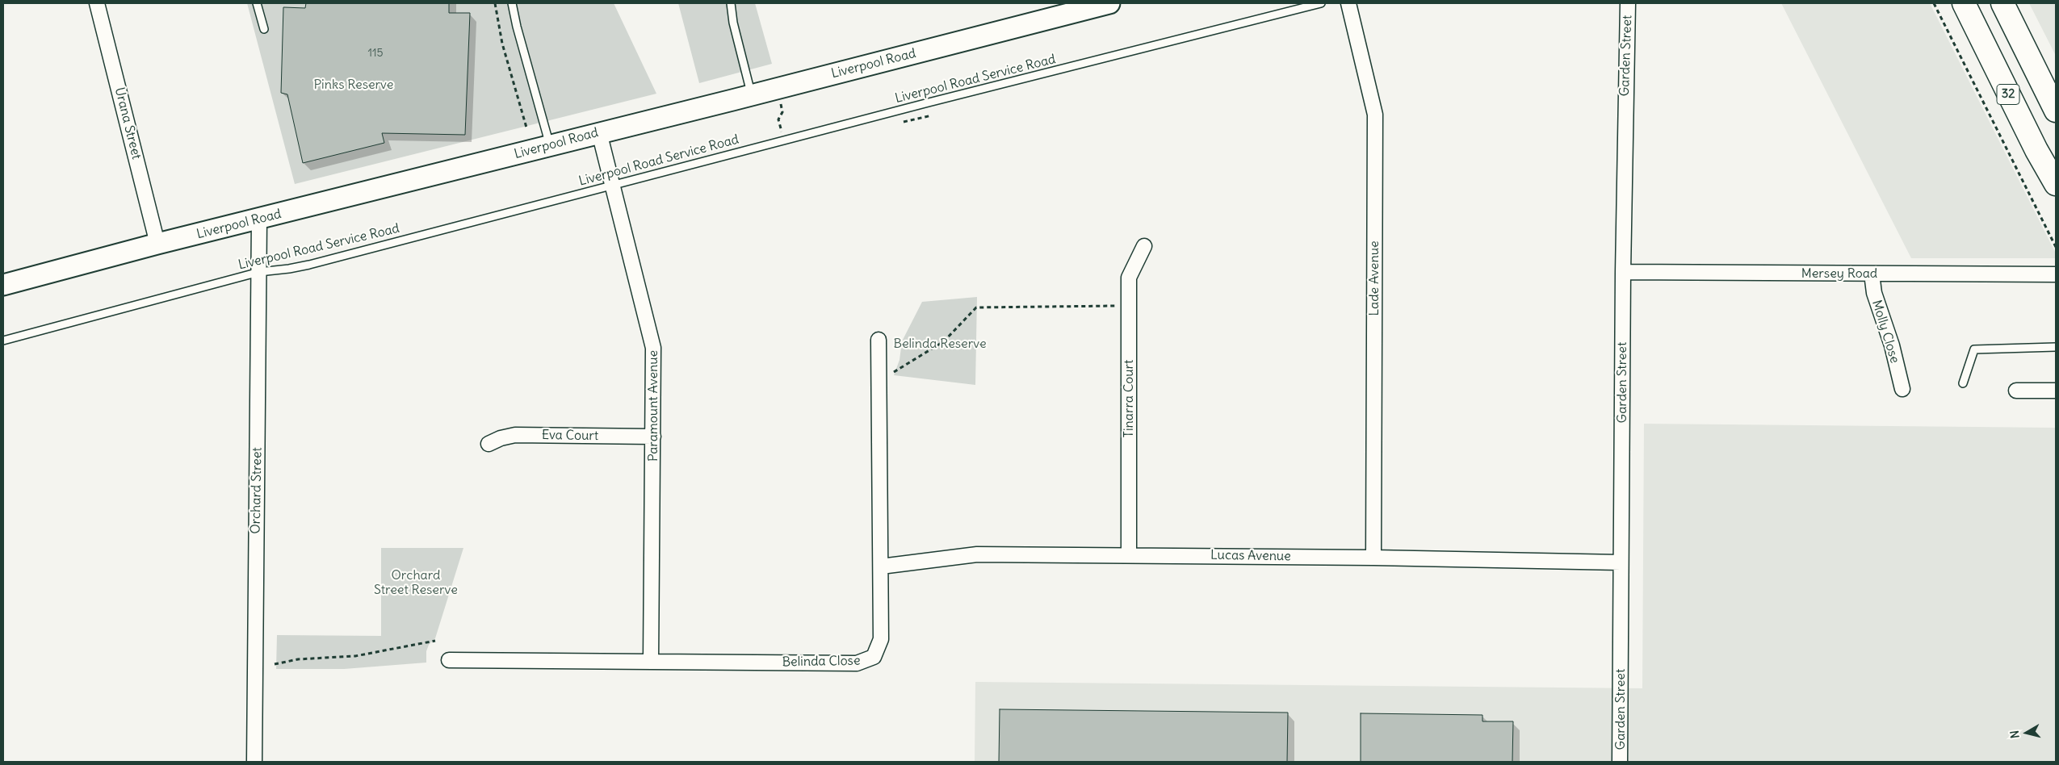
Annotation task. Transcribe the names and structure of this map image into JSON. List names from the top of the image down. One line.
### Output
{"streets":{"main road":["Liverpool Road","32"],"street":["Garden Street","Urana Street","Mersey Road","Lade Avenue","Molly Close","Tinarra Court","Paramount Avenue","Eva Court","Orchard Street","Lucas Avenue","Belinda Close"],"lane":["Liverpool Road Service Road"]},"crossings":[["Garden Street","Mersey Road"],["Garden Street","Lucas Avenue"],["Liverpool Road","Urana Street"],["Liverpool Road","Paramount Avenue"],["Liverpool Road","Orchard Street"],["Liverpool Road Service Road","Paramount Avenue"],["Liverpool Road Service Road","Orchard Street"],["Mersey Road","Molly Close"],["Lade Avenue","Lucas Avenue"],["Tinarra Court","Lucas Avenue"],["Paramount Avenue","Eva Court"],["Paramount Avenue","Belinda Close"],["Lucas Avenue","Belinda Close"]],"parks":["Pinks Reserve","Belinda Reserve","Orchard Street Reserve"],"house_numbers":["115"],"north":"left"}
